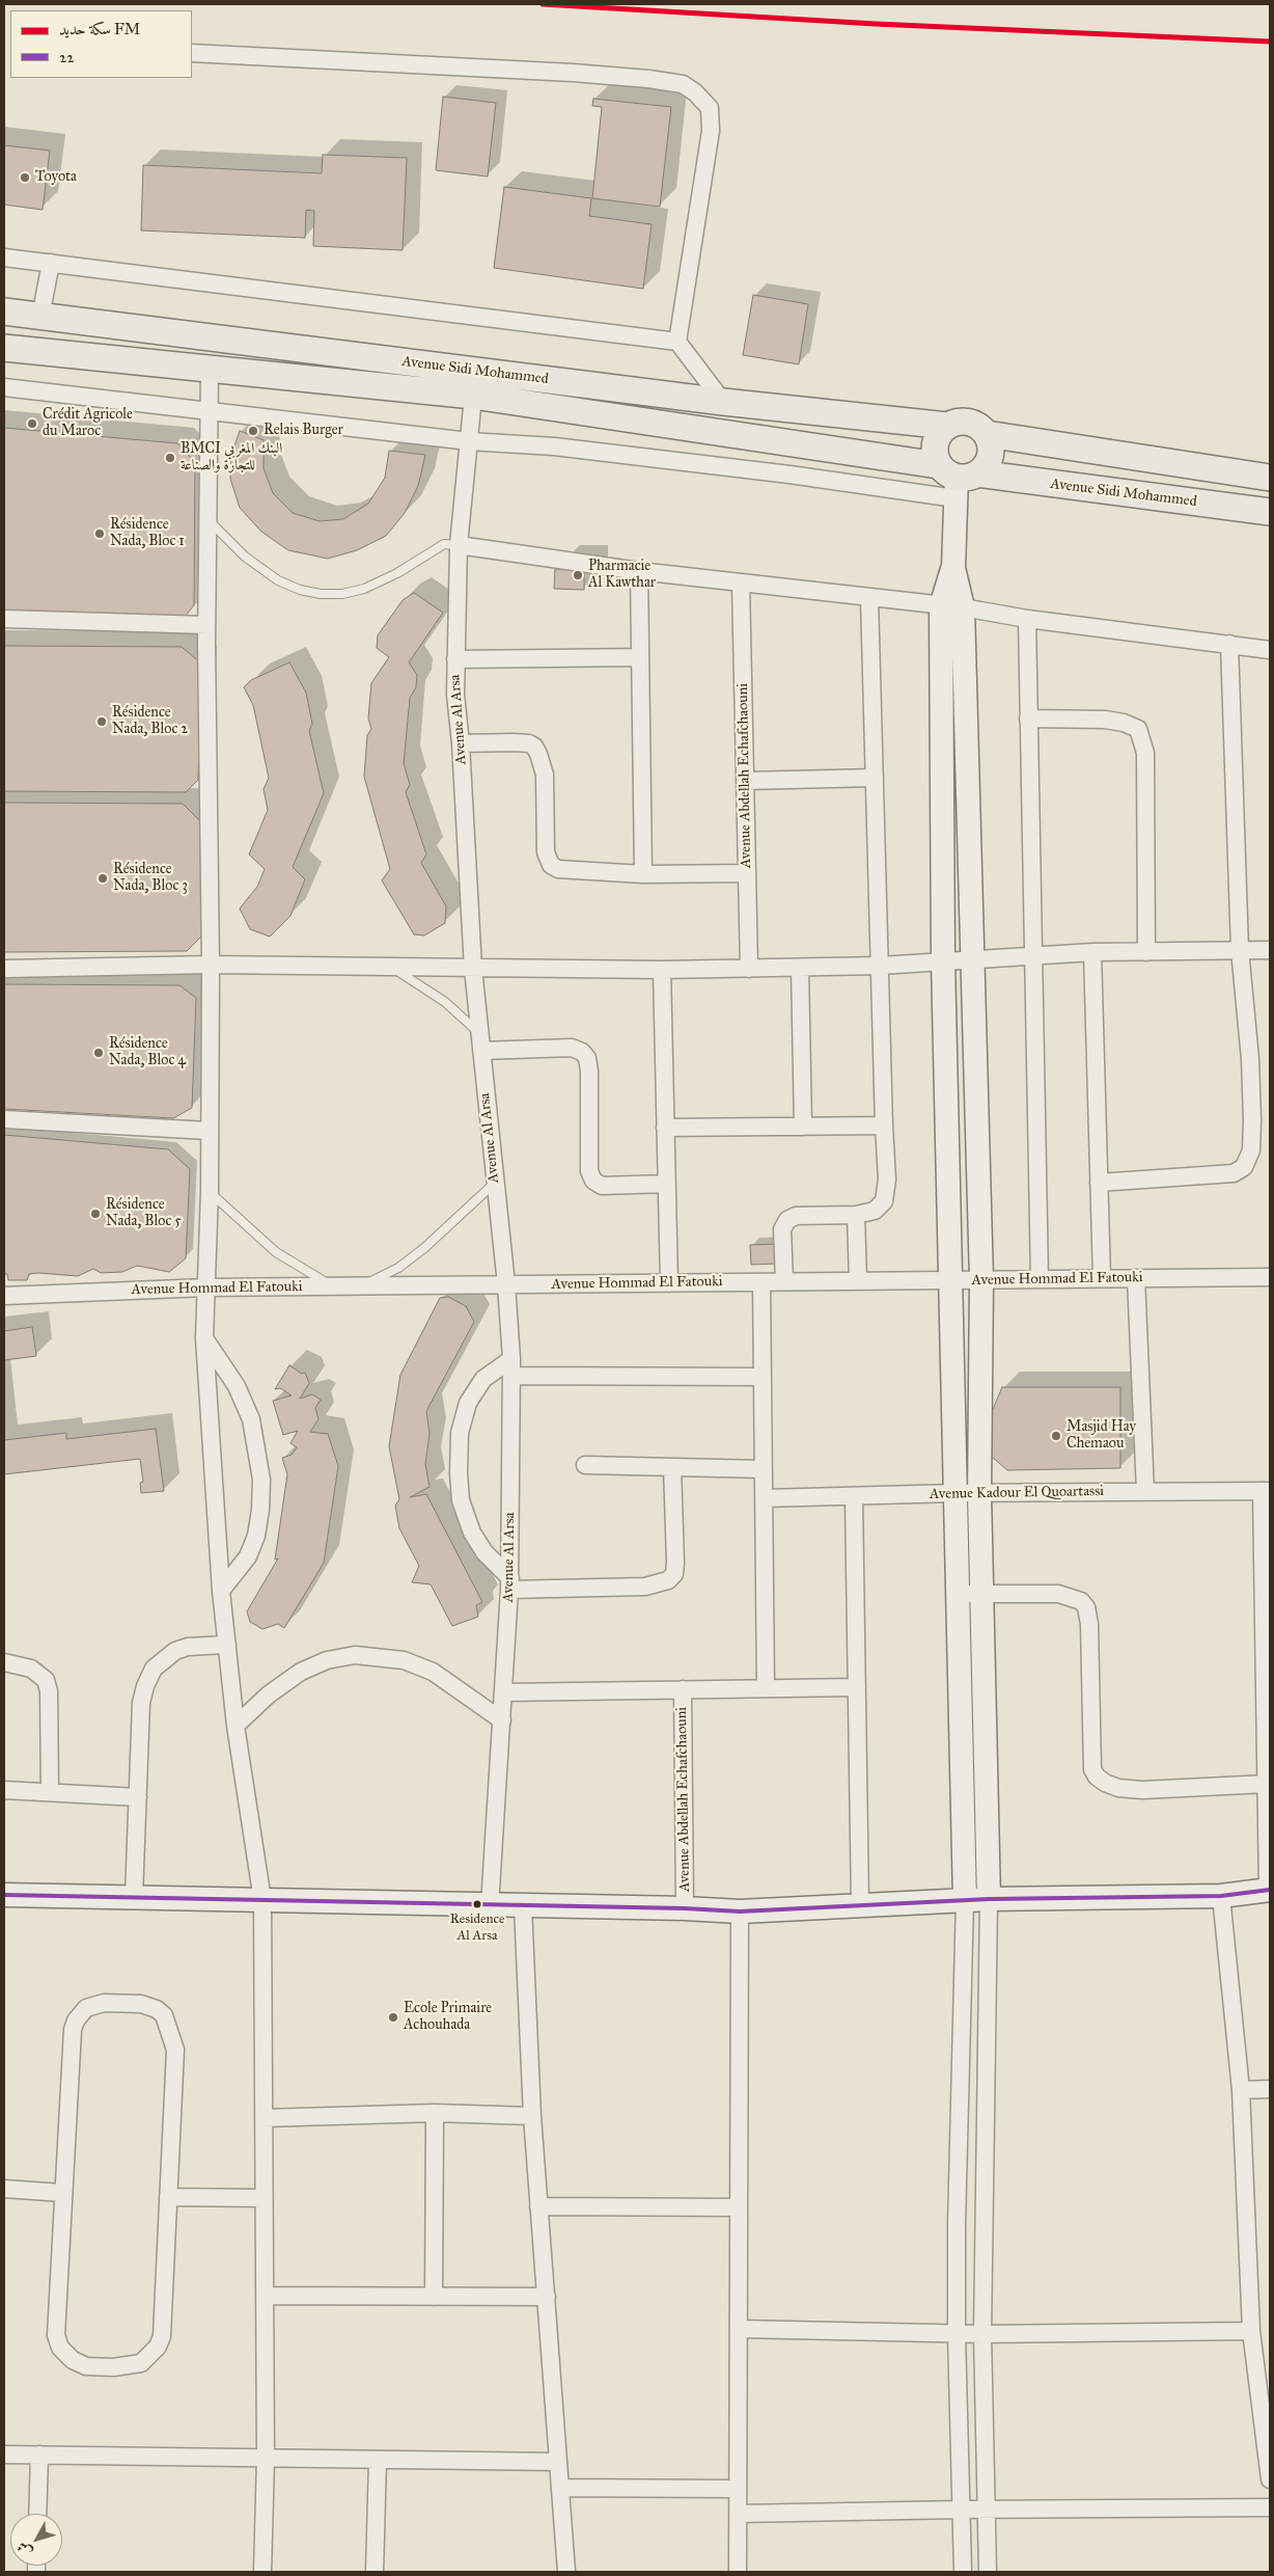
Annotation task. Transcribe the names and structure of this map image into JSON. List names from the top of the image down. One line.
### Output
{"streets":{"main road":["Avenue Sidi Mohammed"],"street":["Avenue Al Arsa","Avenue Abdellah Echafchaouni","Avenue Hommad El Fatouki","Avenue Kadour El Quoartassi"]},"crossings":[["Avenue Sidi Mohammed","Avenue Al Arsa"],["Avenue Al Arsa","Avenue Hommad El Fatouki"]],"places":["Toyota","Crédit Agricole du Maroc","Relais Burger","BMCI البنك المغربي للتجارة والصناعة","Résidence Nada, Bloc 1","Pharmacie Al Kawthar","Résidence Nada, Bloc 2","Résidence Nada, Bloc 3","Résidence Nada, Bloc 4","Résidence Nada, Bloc 5","Masjid Hay Chemaou","Residence Al Arsa","Ecole Primaire Achouhada"],"lines":["rail line FM","transit line 22"],"legend":["سكة حديد FM","22"],"north":"bottom left"}
